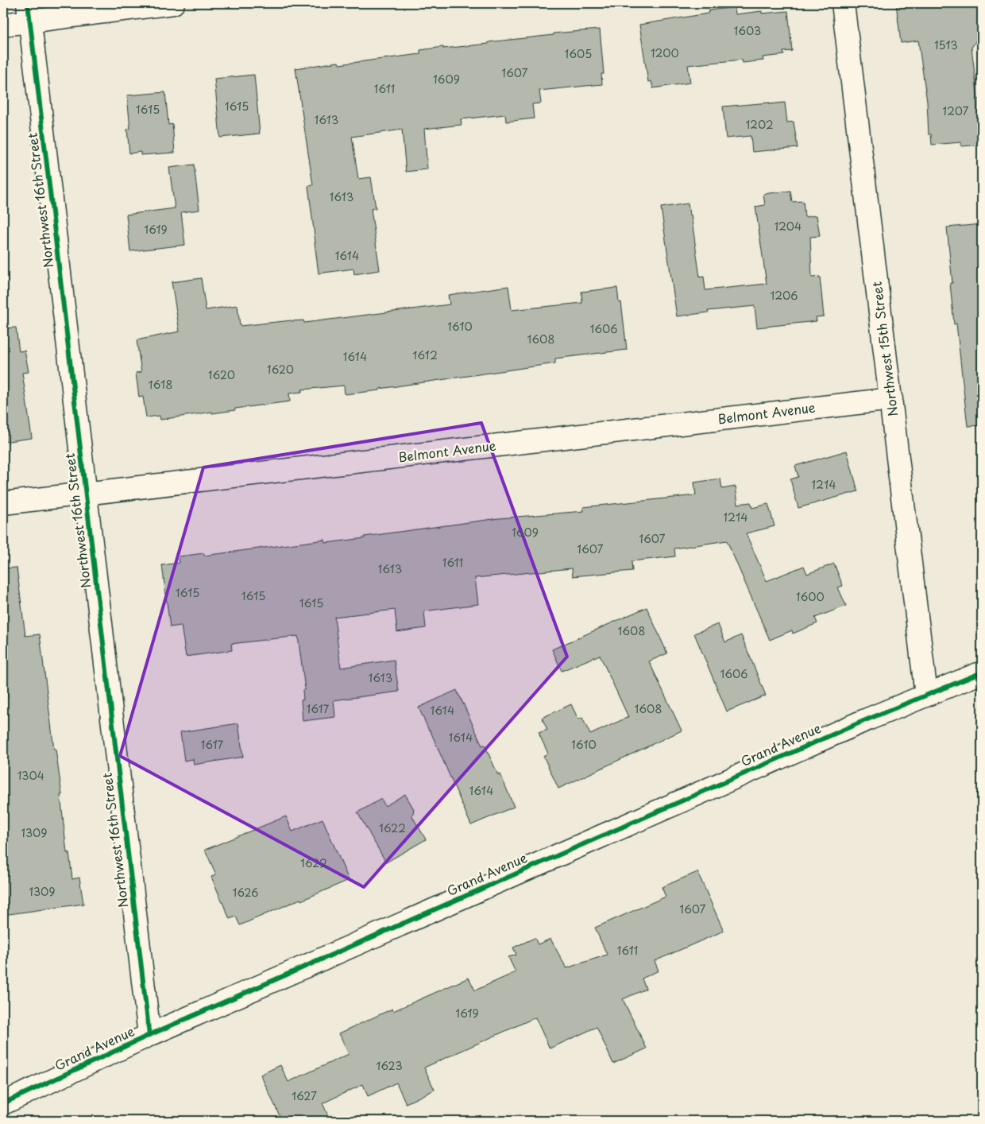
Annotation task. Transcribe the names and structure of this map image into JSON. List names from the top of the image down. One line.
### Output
{"streets":{"street":["Northwest 16th Street","Northwest 15th Street","Belmont Avenue","Grand Avenue"]},"crossings":[["Northwest 16th Street","Belmont Avenue"],["Northwest 16th Street","Grand Avenue"],["Northwest 15th Street","Belmont Avenue"],["Northwest 15th Street","Grand Avenue"]],"house_numbers":["1603","1513","1200","1605","1607","1609","1611","1615","1615","1207","1613","1202","1613","1204","1619","1614","1206","1610","1606","1608","1612","1614","1620","1620","1618","1214","1214","1609","1607","1607","1611","1613","1615","1615","1600","1615","1608","1606","1613","1617","1608","1614","1614","1617","1610","1304","1614","1622","1309","1622","1309","1626","1607","1611","1619","1623","1627"]}
